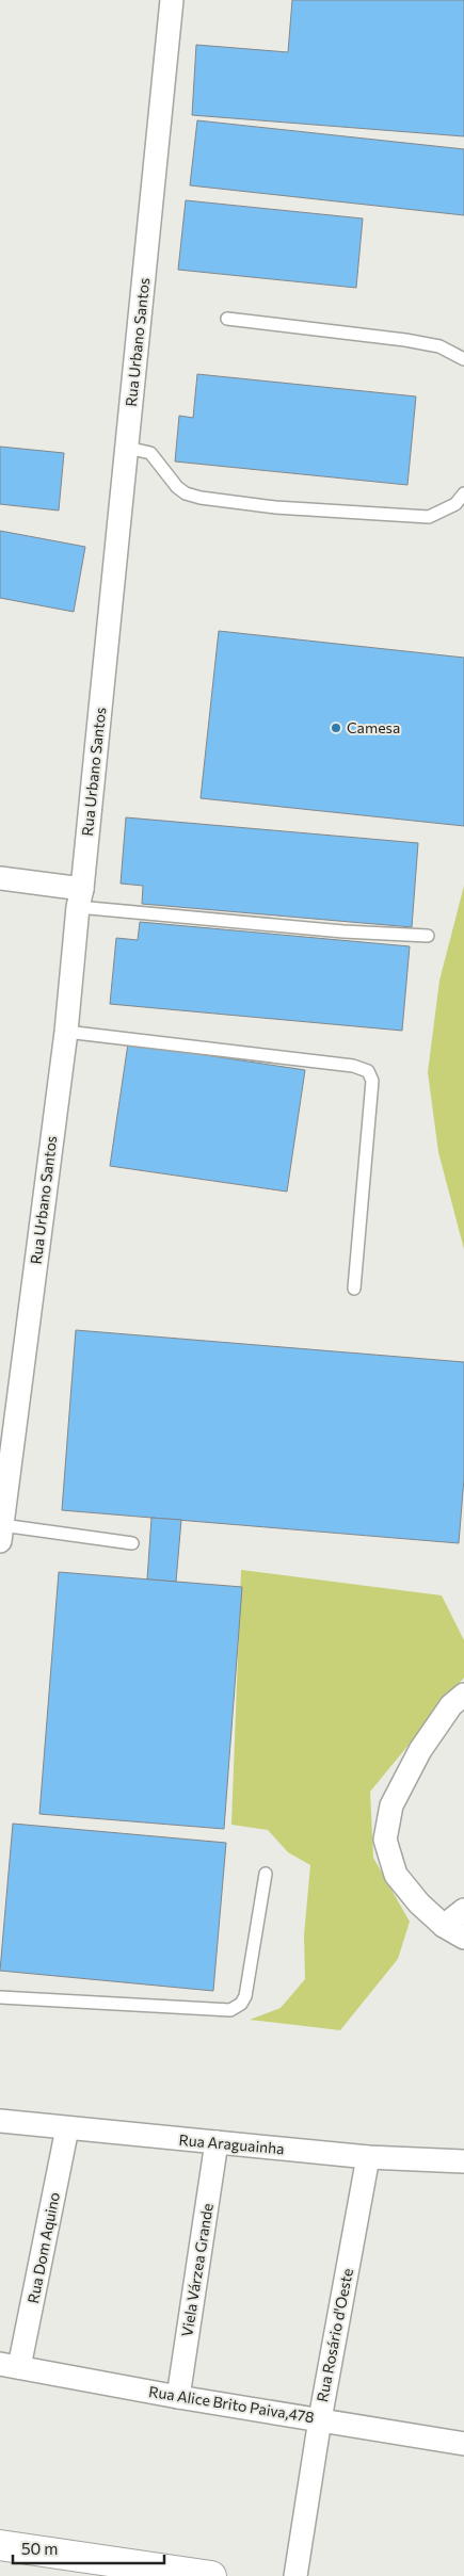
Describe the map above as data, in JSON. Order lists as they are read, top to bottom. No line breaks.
{"streets":{"street":["Rua Urbano Santos","Rua Araguainha","Rua Dom Aquino","Viela Várzea Grande","Rua Rosário d'Oeste","Rua Alice Brito Paiva,478"]},"crossings":[["Rua Araguainha","Rua Dom Aquino"],["Rua Araguainha","Viela Várzea Grande"],["Rua Araguainha","Rua Rosário d'Oeste"],["Rua Dom Aquino","Rua Alice Brito Paiva,478"],["Viela Várzea Grande","Rua Alice Brito Paiva,478"],["Rua Rosário d'Oeste","Rua Alice Brito Paiva,478"]],"places":["Camesa"],"scale_bar":"50 m"}
